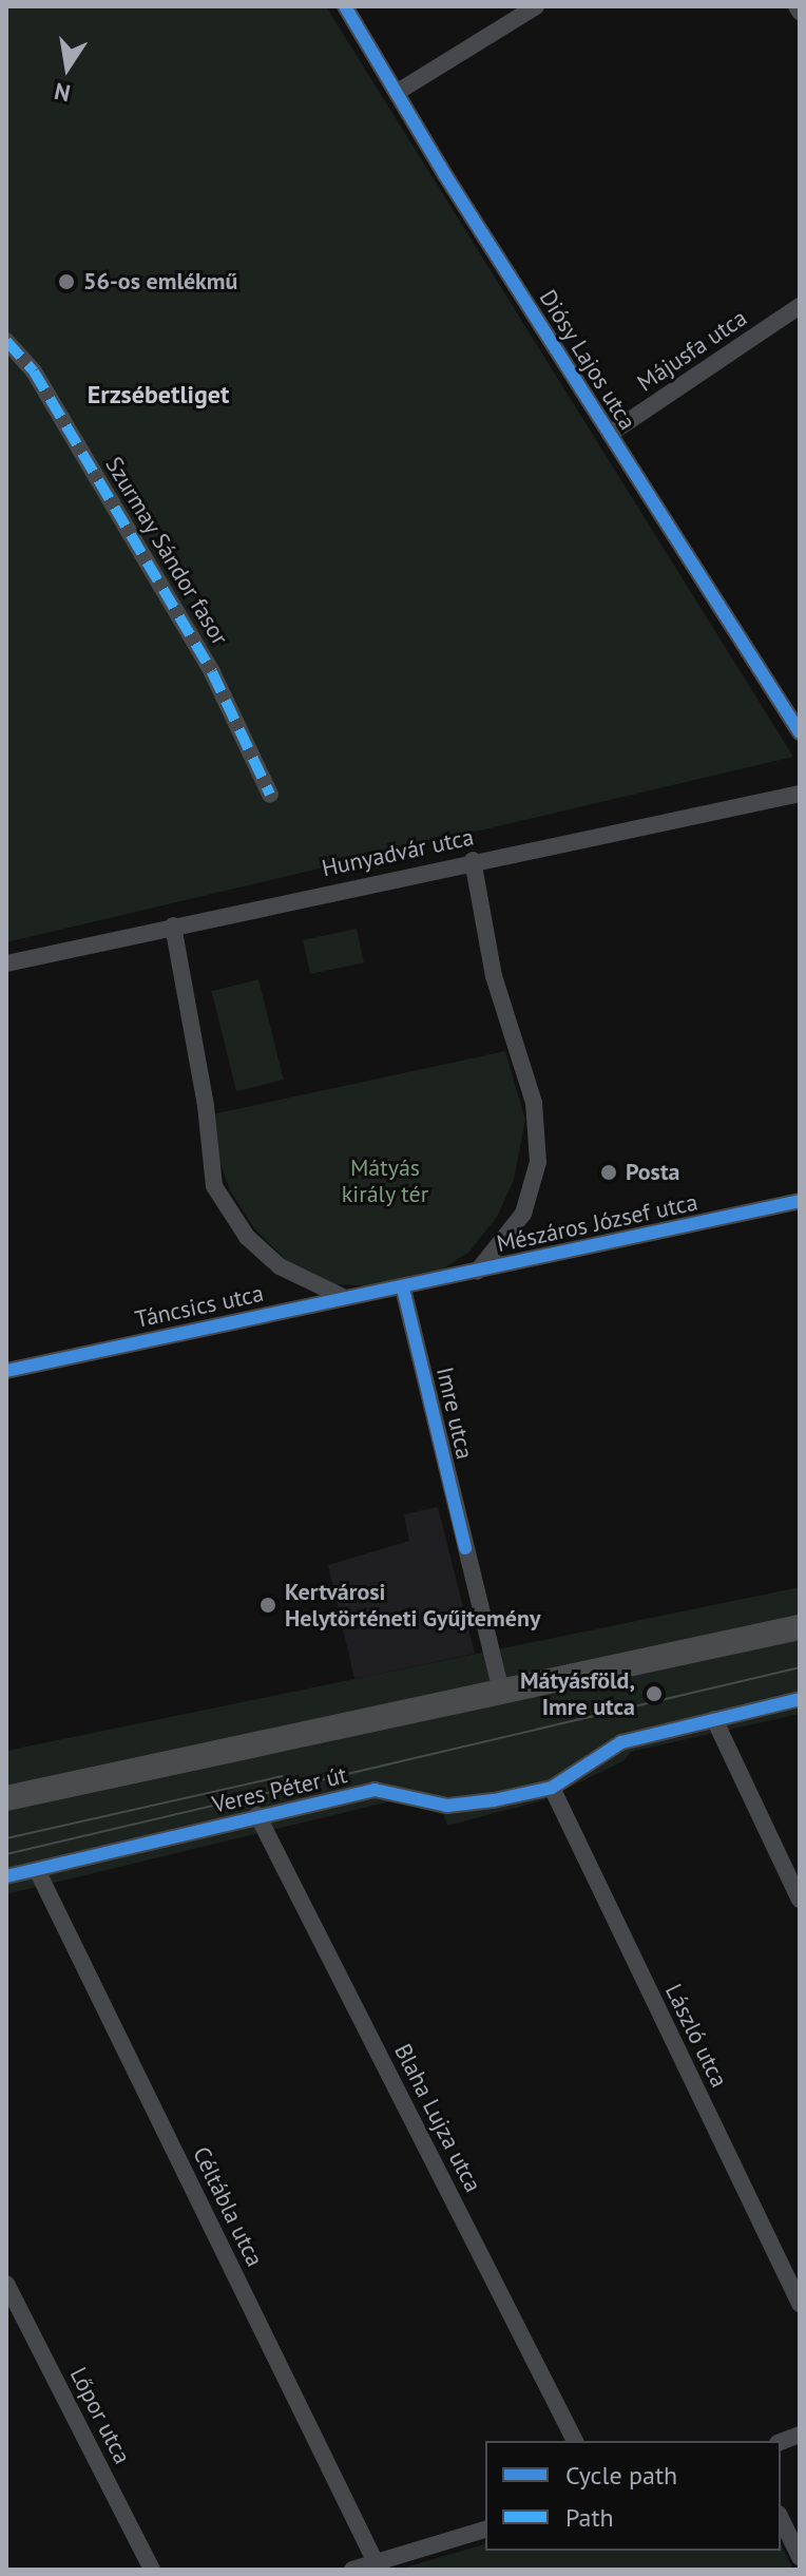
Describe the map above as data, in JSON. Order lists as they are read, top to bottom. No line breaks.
{"streets":{"main road":["Veres Péter út"],"street":["Májusfa utca","Diósy Lajos utca","Szurmay Sándor fasor","Hunyadvár utca","Mészáros József utca","Táncsics utca","Imre utca","László utca","Blaha Lujza utca","Céltábla utca","Lőpor utca"]},"crossings":[["Májusfa utca","Diósy Lajos utca"],["Mészáros József utca","Táncsics utca"],["Mészáros József utca","Imre utca"],["Táncsics utca","Imre utca"],["Imre utca","Veres Péter út"],["Veres Péter út","László utca"],["Veres Péter út","Blaha Lujza utca"],["Veres Péter út","Céltábla utca"]],"districts":["Erzsébetliget"],"parks":["Mátyás király tér"],"places":["56-os emlékmű","Posta","Kertvárosi Helytörténeti Gyűjtemény","Mátyásföld, Imre utca"],"legend":["Cycle path","Path"],"north":"bottom"}
